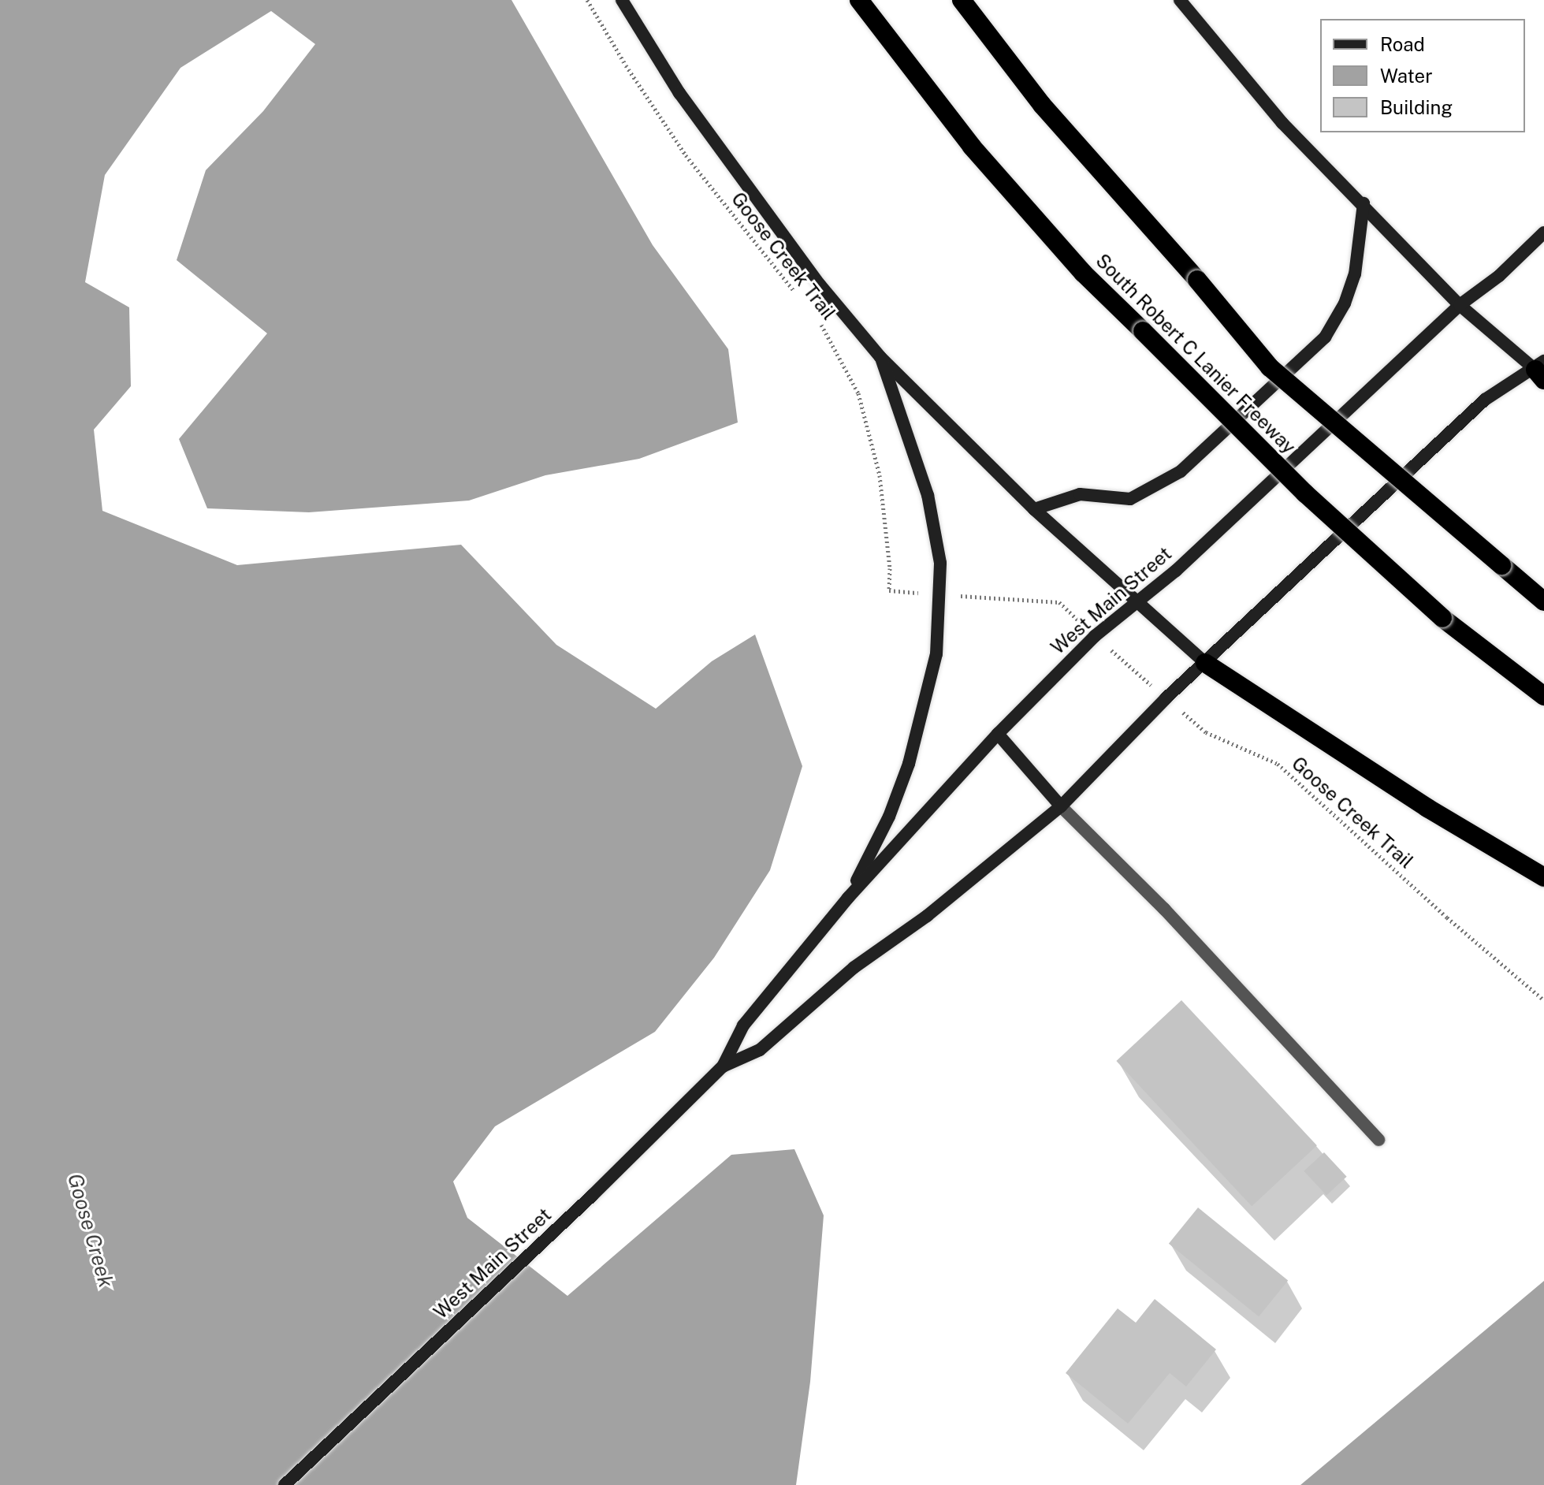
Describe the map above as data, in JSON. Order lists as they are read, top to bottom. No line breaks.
{"streets":{"highway":["South Robert C Lanier Freeway"],"main road":["West Main Street"],"path":["Goose Creek Trail"]},"crossings":[["Goose Creek Trail","West Main Street"]],"water":["Goose Creek"],"legend":["Road","Water","Building"]}
